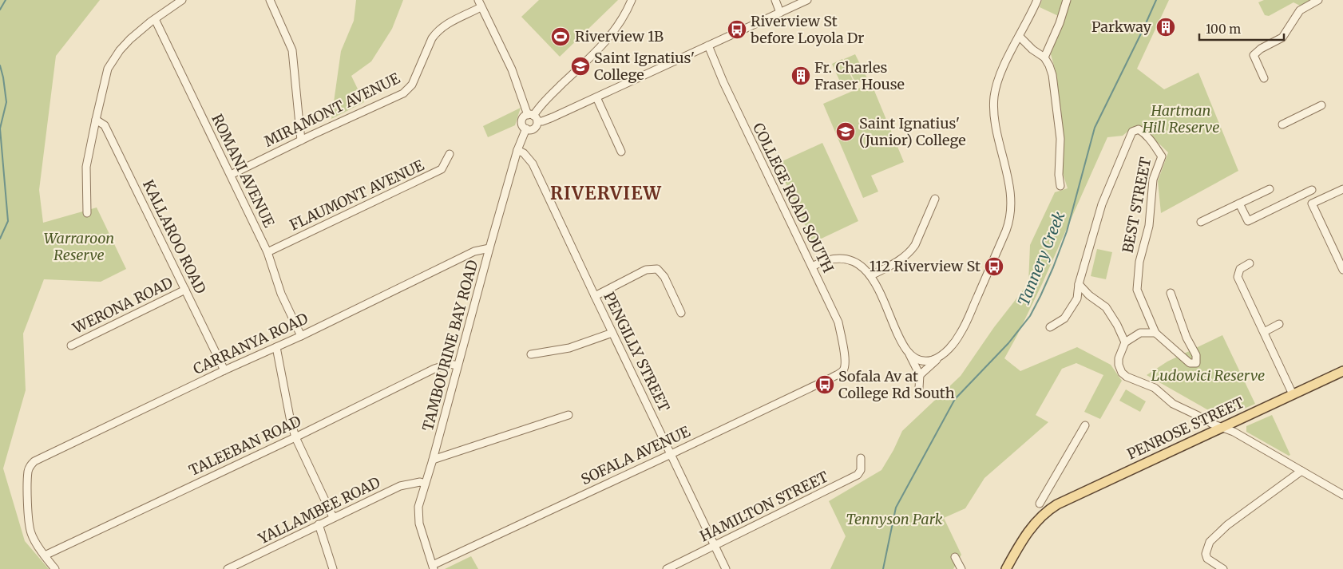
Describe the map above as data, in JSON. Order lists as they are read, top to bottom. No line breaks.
{"streets":{"main road":["PENROSE STREET"],"street":["MIRAMONT AVENUE","ROMANI AVENUE","FLAUMONT AVENUE","COLLEGE ROAD SOUTH","BEST STREET","KALLAROO ROAD","WERONA ROAD","CARRANYA ROAD","TAMBOURINE BAY ROAD","PENGILLY STREET","TALEEBAN ROAD","SOFALA AVENUE","HAMILTON STREET","YALLAMBEE ROAD"]},"crossings":[["MIRAMONT AVENUE","ROMANI AVENUE"],["ROMANI AVENUE","FLAUMONT AVENUE"],["ROMANI AVENUE","CARRANYA ROAD"],["COLLEGE ROAD SOUTH","SOFALA AVENUE"],["KALLAROO ROAD","WERONA ROAD"],["KALLAROO ROAD","CARRANYA ROAD"],["CARRANYA ROAD","TAMBOURINE BAY ROAD"],["CARRANYA ROAD","TALEEBAN ROAD"],["TAMBOURINE BAY ROAD","PENGILLY STREET"],["TAMBOURINE BAY ROAD","TALEEBAN ROAD"],["TAMBOURINE BAY ROAD","SOFALA AVENUE"],["TAMBOURINE BAY ROAD","YALLAMBEE ROAD"],["PENGILLY STREET","SOFALA AVENUE"],["PENGILLY STREET","HAMILTON STREET"]],"districts":["RIVERVIEW"],"water":["Tannery Creek"],"parks":["Hartman Hill Reserve","Warraroon Reserve","Ludowici Reserve","Tennyson Park"],"places":{"building":["Parkway","Fr. Charles Fraser House"],"bus stop":["Riverview St before Loyola Dr","112 Riverview St","Sofala Av at College Rd South"],"sports":["Riverview 1B"],"school or university":["Saint Ignatius' College","Saint Ignatius' (Junior) College"]},"scale_bar":"100 m"}
